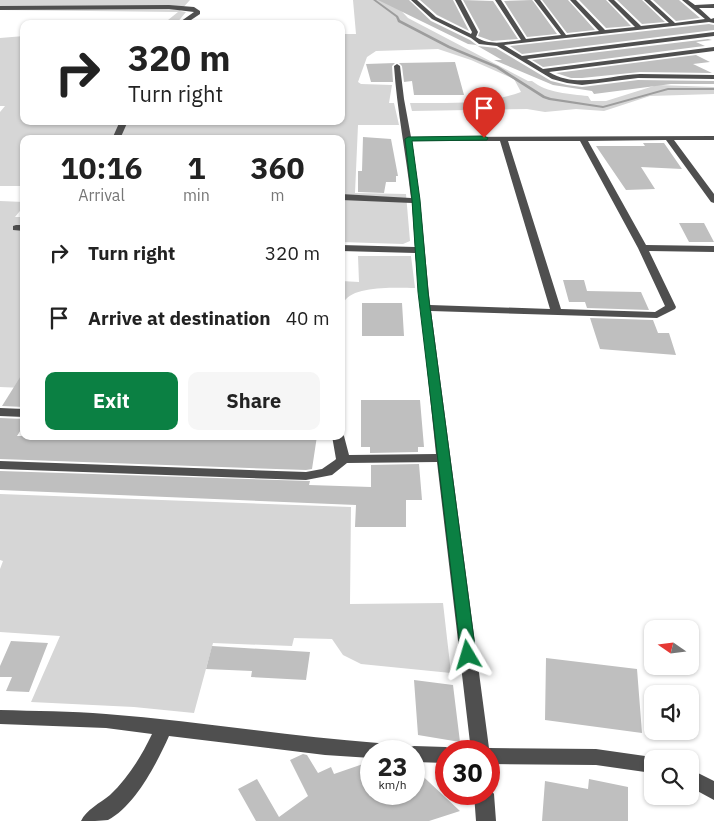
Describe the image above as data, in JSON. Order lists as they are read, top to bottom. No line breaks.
{"north":"left","page":{"turn":["320 m","Turn right"],"eta":["10:16","Arrival","1","min","360","m"],"list":[{"name":"Turn right","value":"320 m"},{"name":"Arrive at destination","value":"40 m"}],"buttons":["Exit","Share"],"speed":"23 km/h","limit":"30"}}
